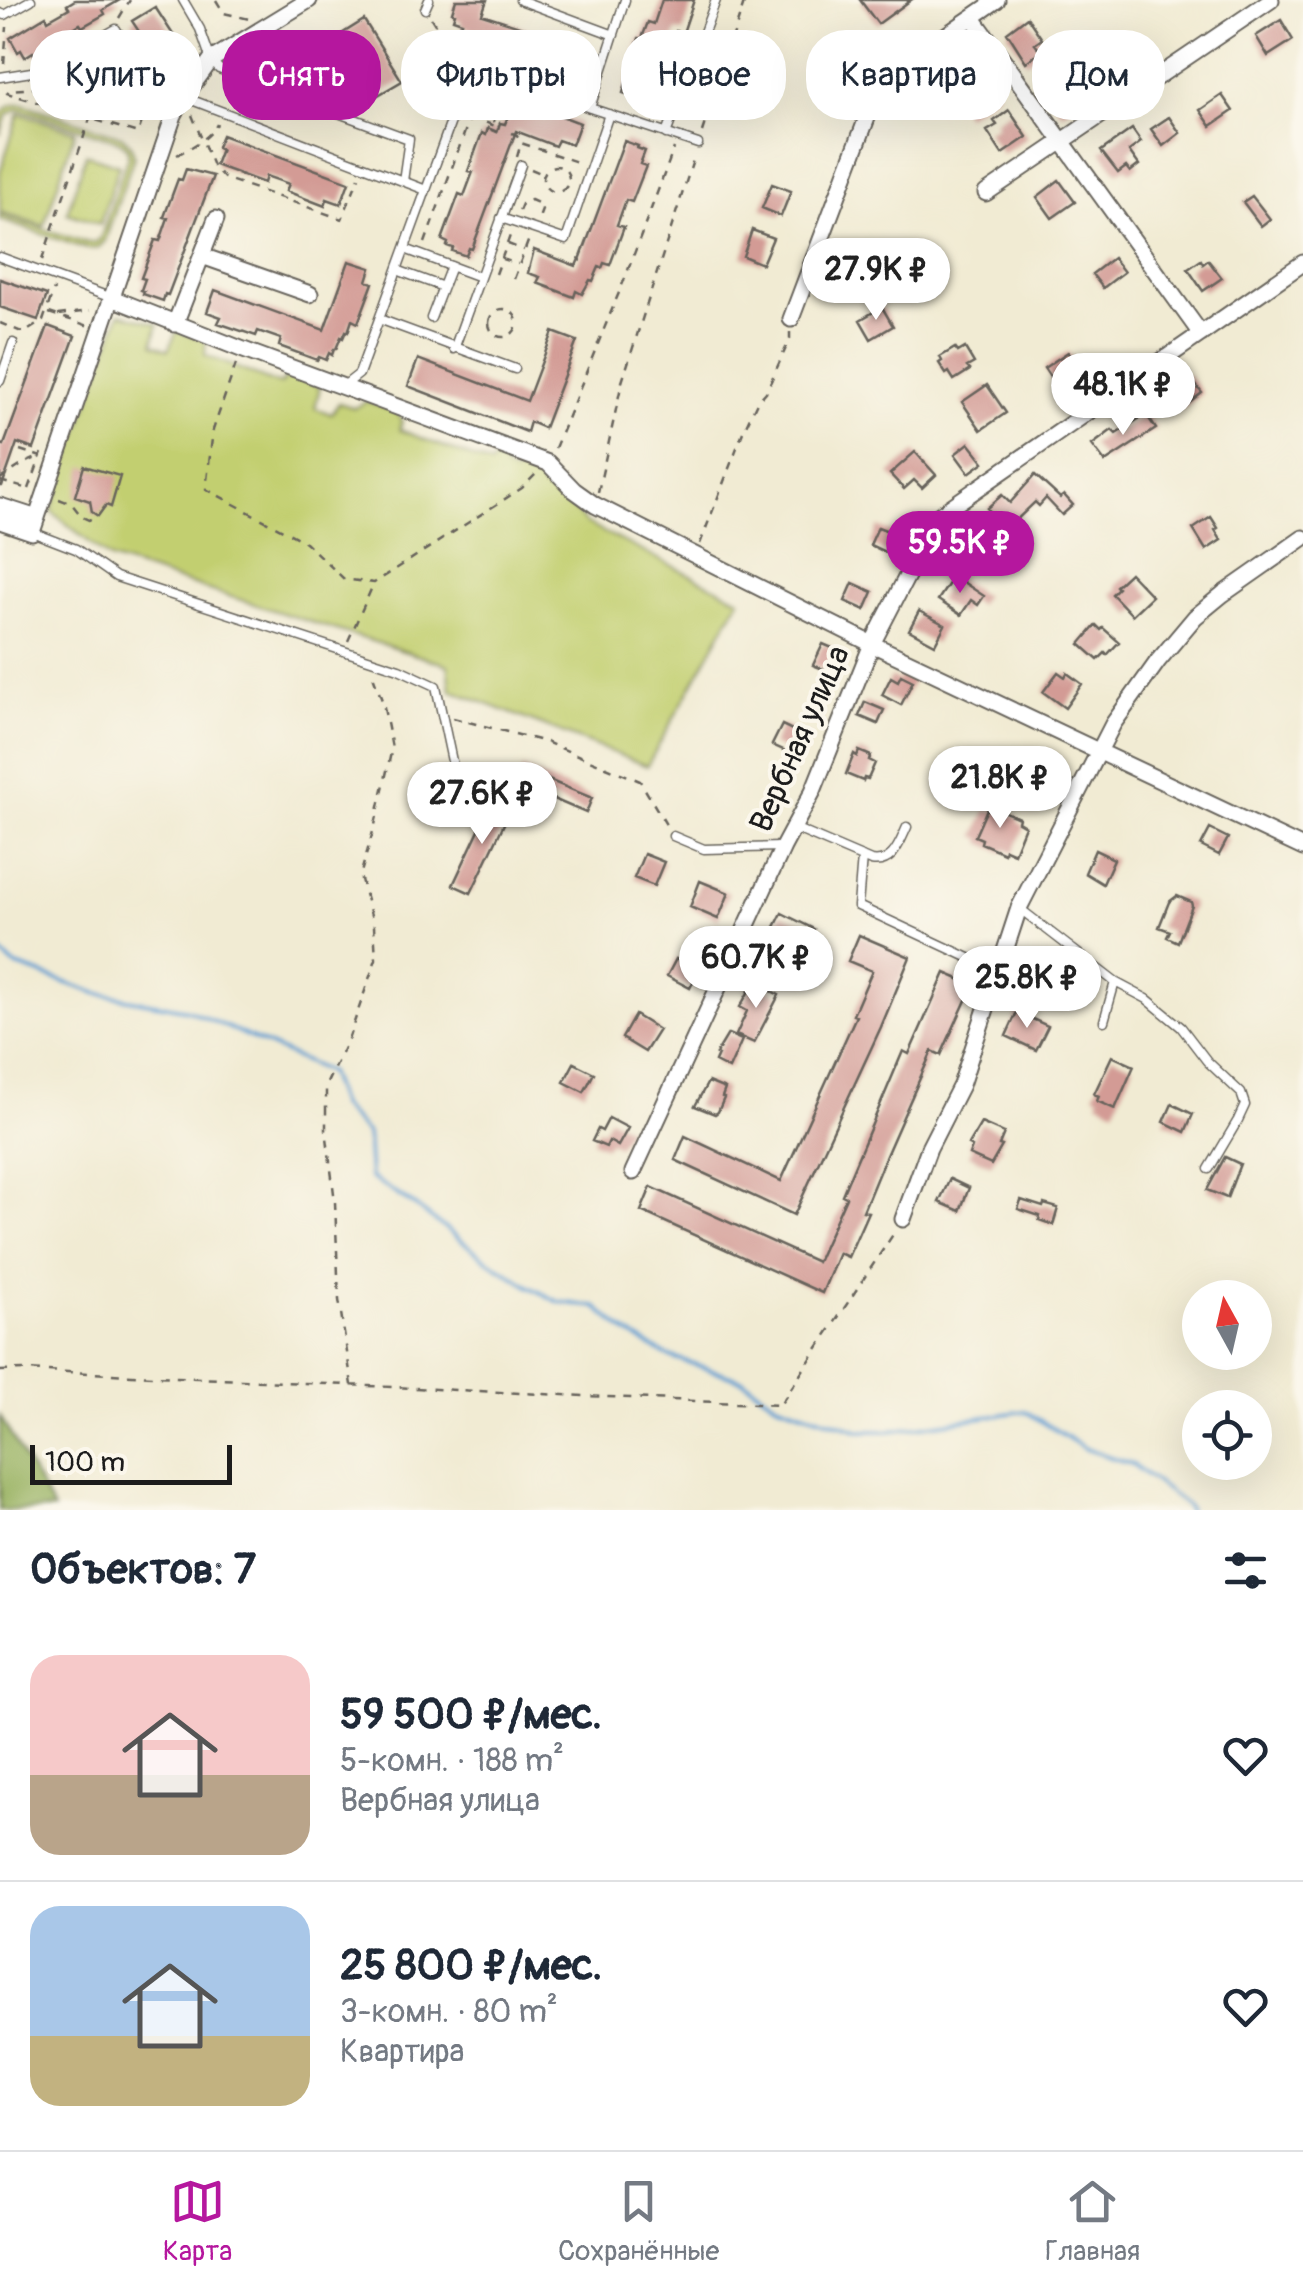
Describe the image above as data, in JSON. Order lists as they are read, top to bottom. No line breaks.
{"streets":{"street":["Вербная улица"]},"scale_bar":"100 m","north":"top","page":{"chip":["Купить","Снять","Фильтры","Новое","Квартира","Дом"],"price":["27.9K ₽","48.1K ₽","59.5K ₽","21.8K ₽","27.6K ₽","60.7K ₽","25.8K ₽"],"scale":"100 m","heading":"Объектов: 7","list":[{"name":"59 500 ₽/мес.","note":"5-комн. · 188 m² · Вербная улица"},{"name":"25 800 ₽/мес.","note":"3-комн. · 80 m² · Квартира"}],"tabs":["Карта","Сохранённые","Главная"]}}
